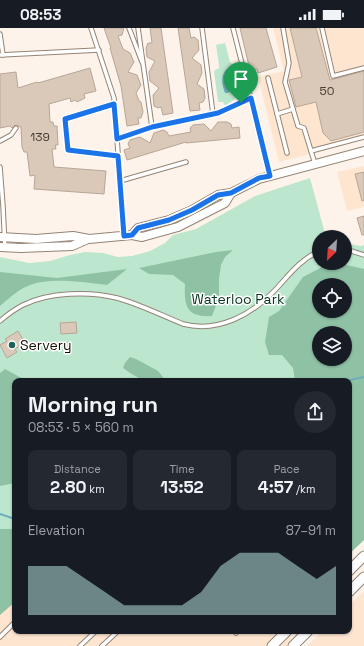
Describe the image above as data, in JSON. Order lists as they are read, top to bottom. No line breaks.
{"parks":["Waterloo Park"],"places":["Servery"],"house_numbers":["50","139"],"north":"bottom left","page":{"status":"08:53","heading":["Morning run","08:53 · 5 × 560 m"],"stats":[["Distance","2.80 km"],["Time","13:52"],["Pace","4:57 /km"]],"chart":["Elevation","87–91 m"]}}
